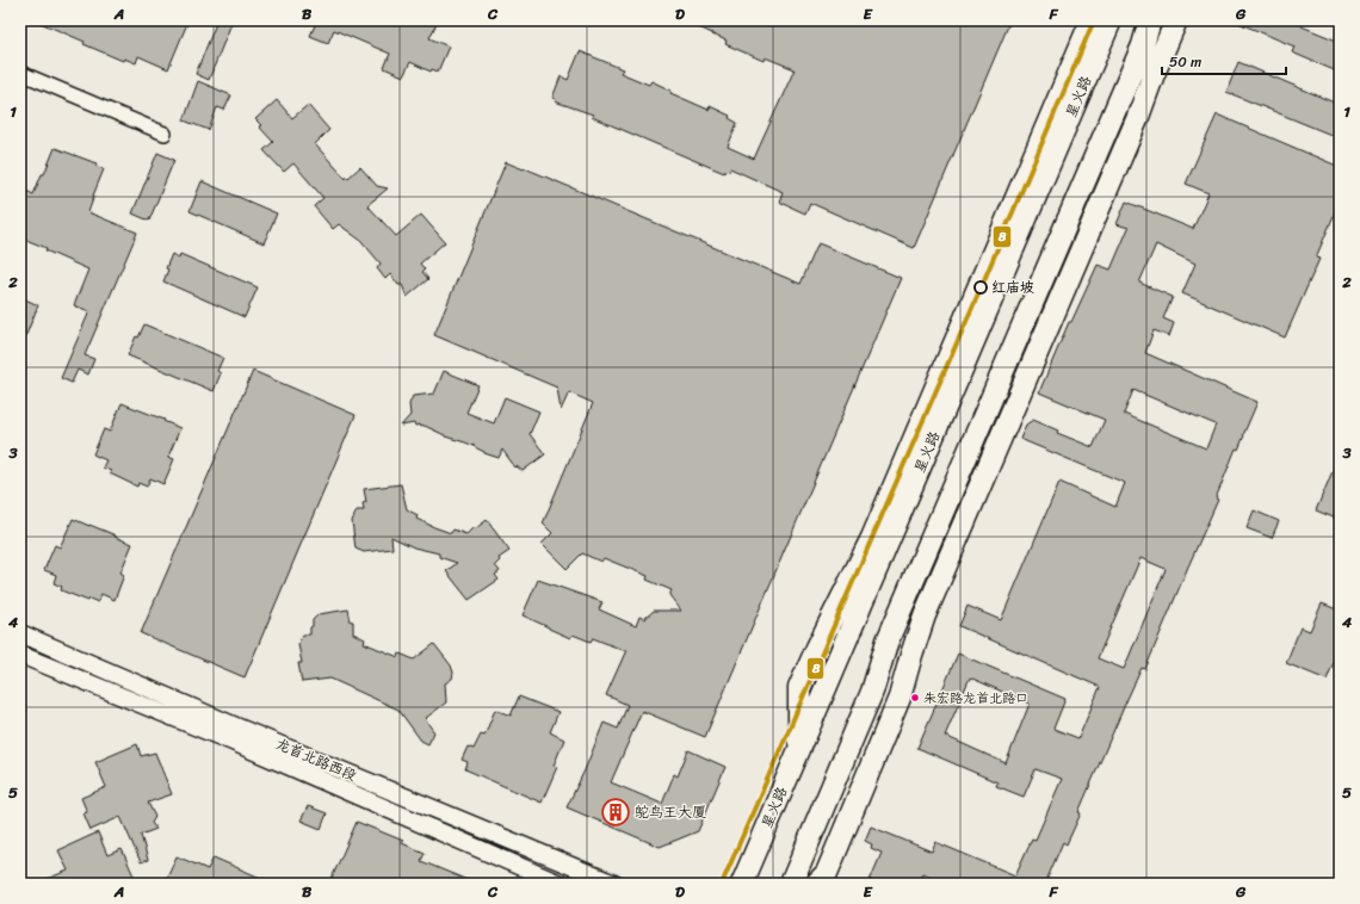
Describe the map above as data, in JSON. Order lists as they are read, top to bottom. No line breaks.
{"streets":{"main road":["星火路"],"street":["龙首北路西段"]},"places":{"other":["红庙坡","朱宏路龙首北路口"],"building":["鸵鸟王大厦"]},"lines":["transit line 8"],"scale_bar":"50 m","grid":{"columns":["A","B","C","D","E","F","G"],"rows":["1","2","3","4","5"]}}
